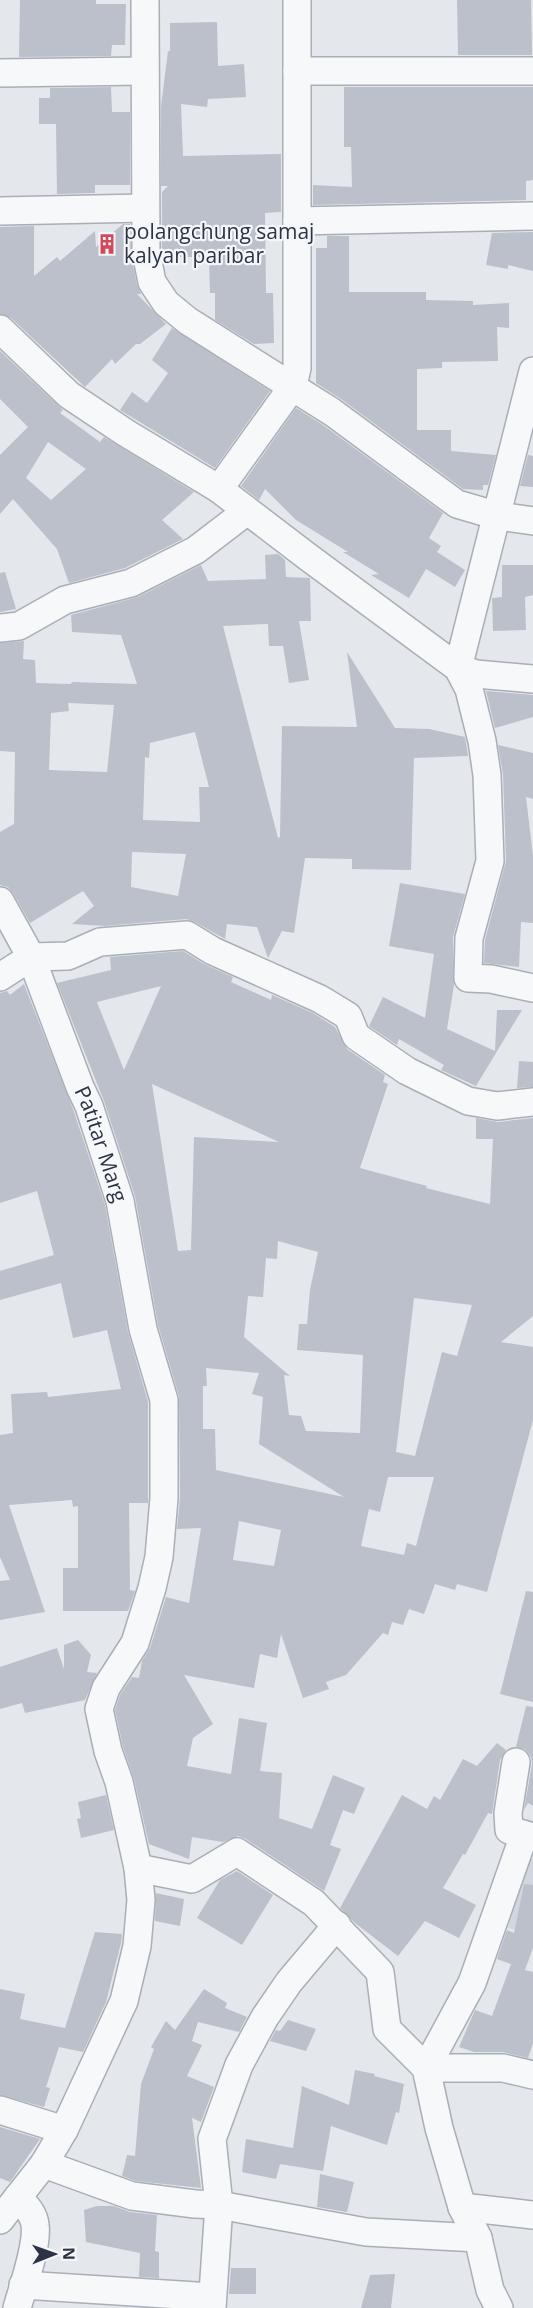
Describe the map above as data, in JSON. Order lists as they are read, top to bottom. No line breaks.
{"streets":{"street":["Patitar Marg"]},"places":{"building":["polangchung samaj kalyan paribar"]},"north":"right"}
